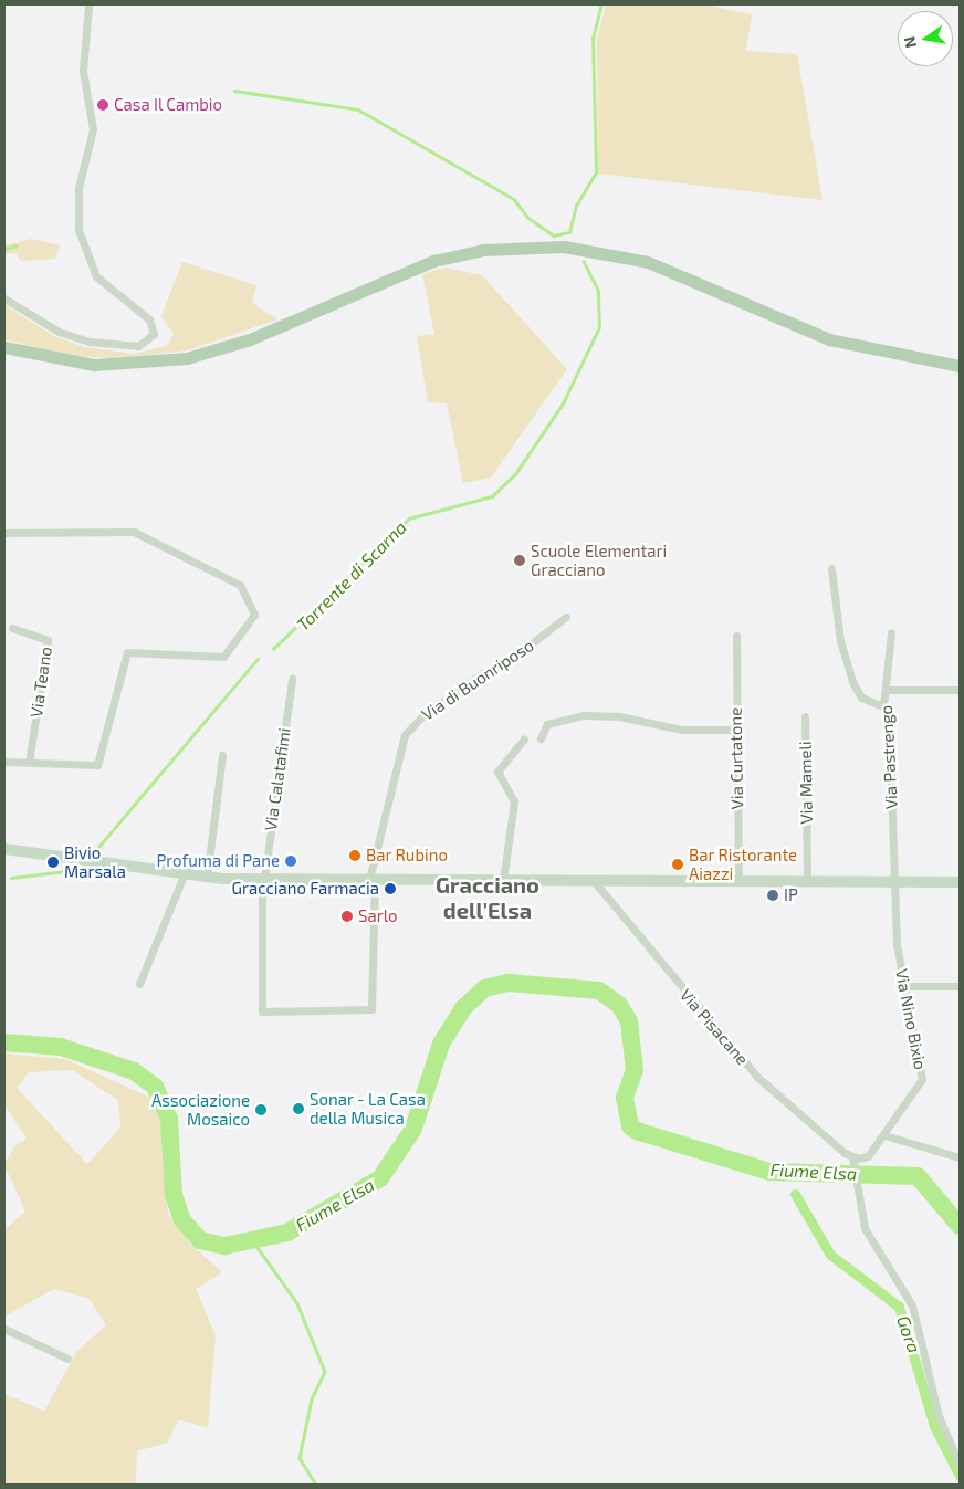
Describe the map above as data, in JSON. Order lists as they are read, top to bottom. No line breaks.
{"streets":{"street":["Via di Buonriposo","Via Teano","Via Pastrengo","Via Curtatone","Via Calatafimi","Via Mameli","Via Nino Bixio","Via Pisacane"]},"crossings":[["Via di Buonriposo","Via Calatafimi"],["Via Pastrengo","Via Nino Bixio"],["Via Nino Bixio","Via Pisacane"]],"districts":["Gracciano dell'Elsa"],"water":["Torrente di Scarna","Fiume Elsa","Gora"],"places":["Casa Il Cambio","Scuole Elementari Gracciano","Bar Rubino","Profuma di Pane","Bivio Marsala","Bar Ristorante Aiazzi","Gracciano Farmacia","IP","Sarlo","Sonar - La Casa della Musica","Associazione Mosaico"],"north":"left"}
